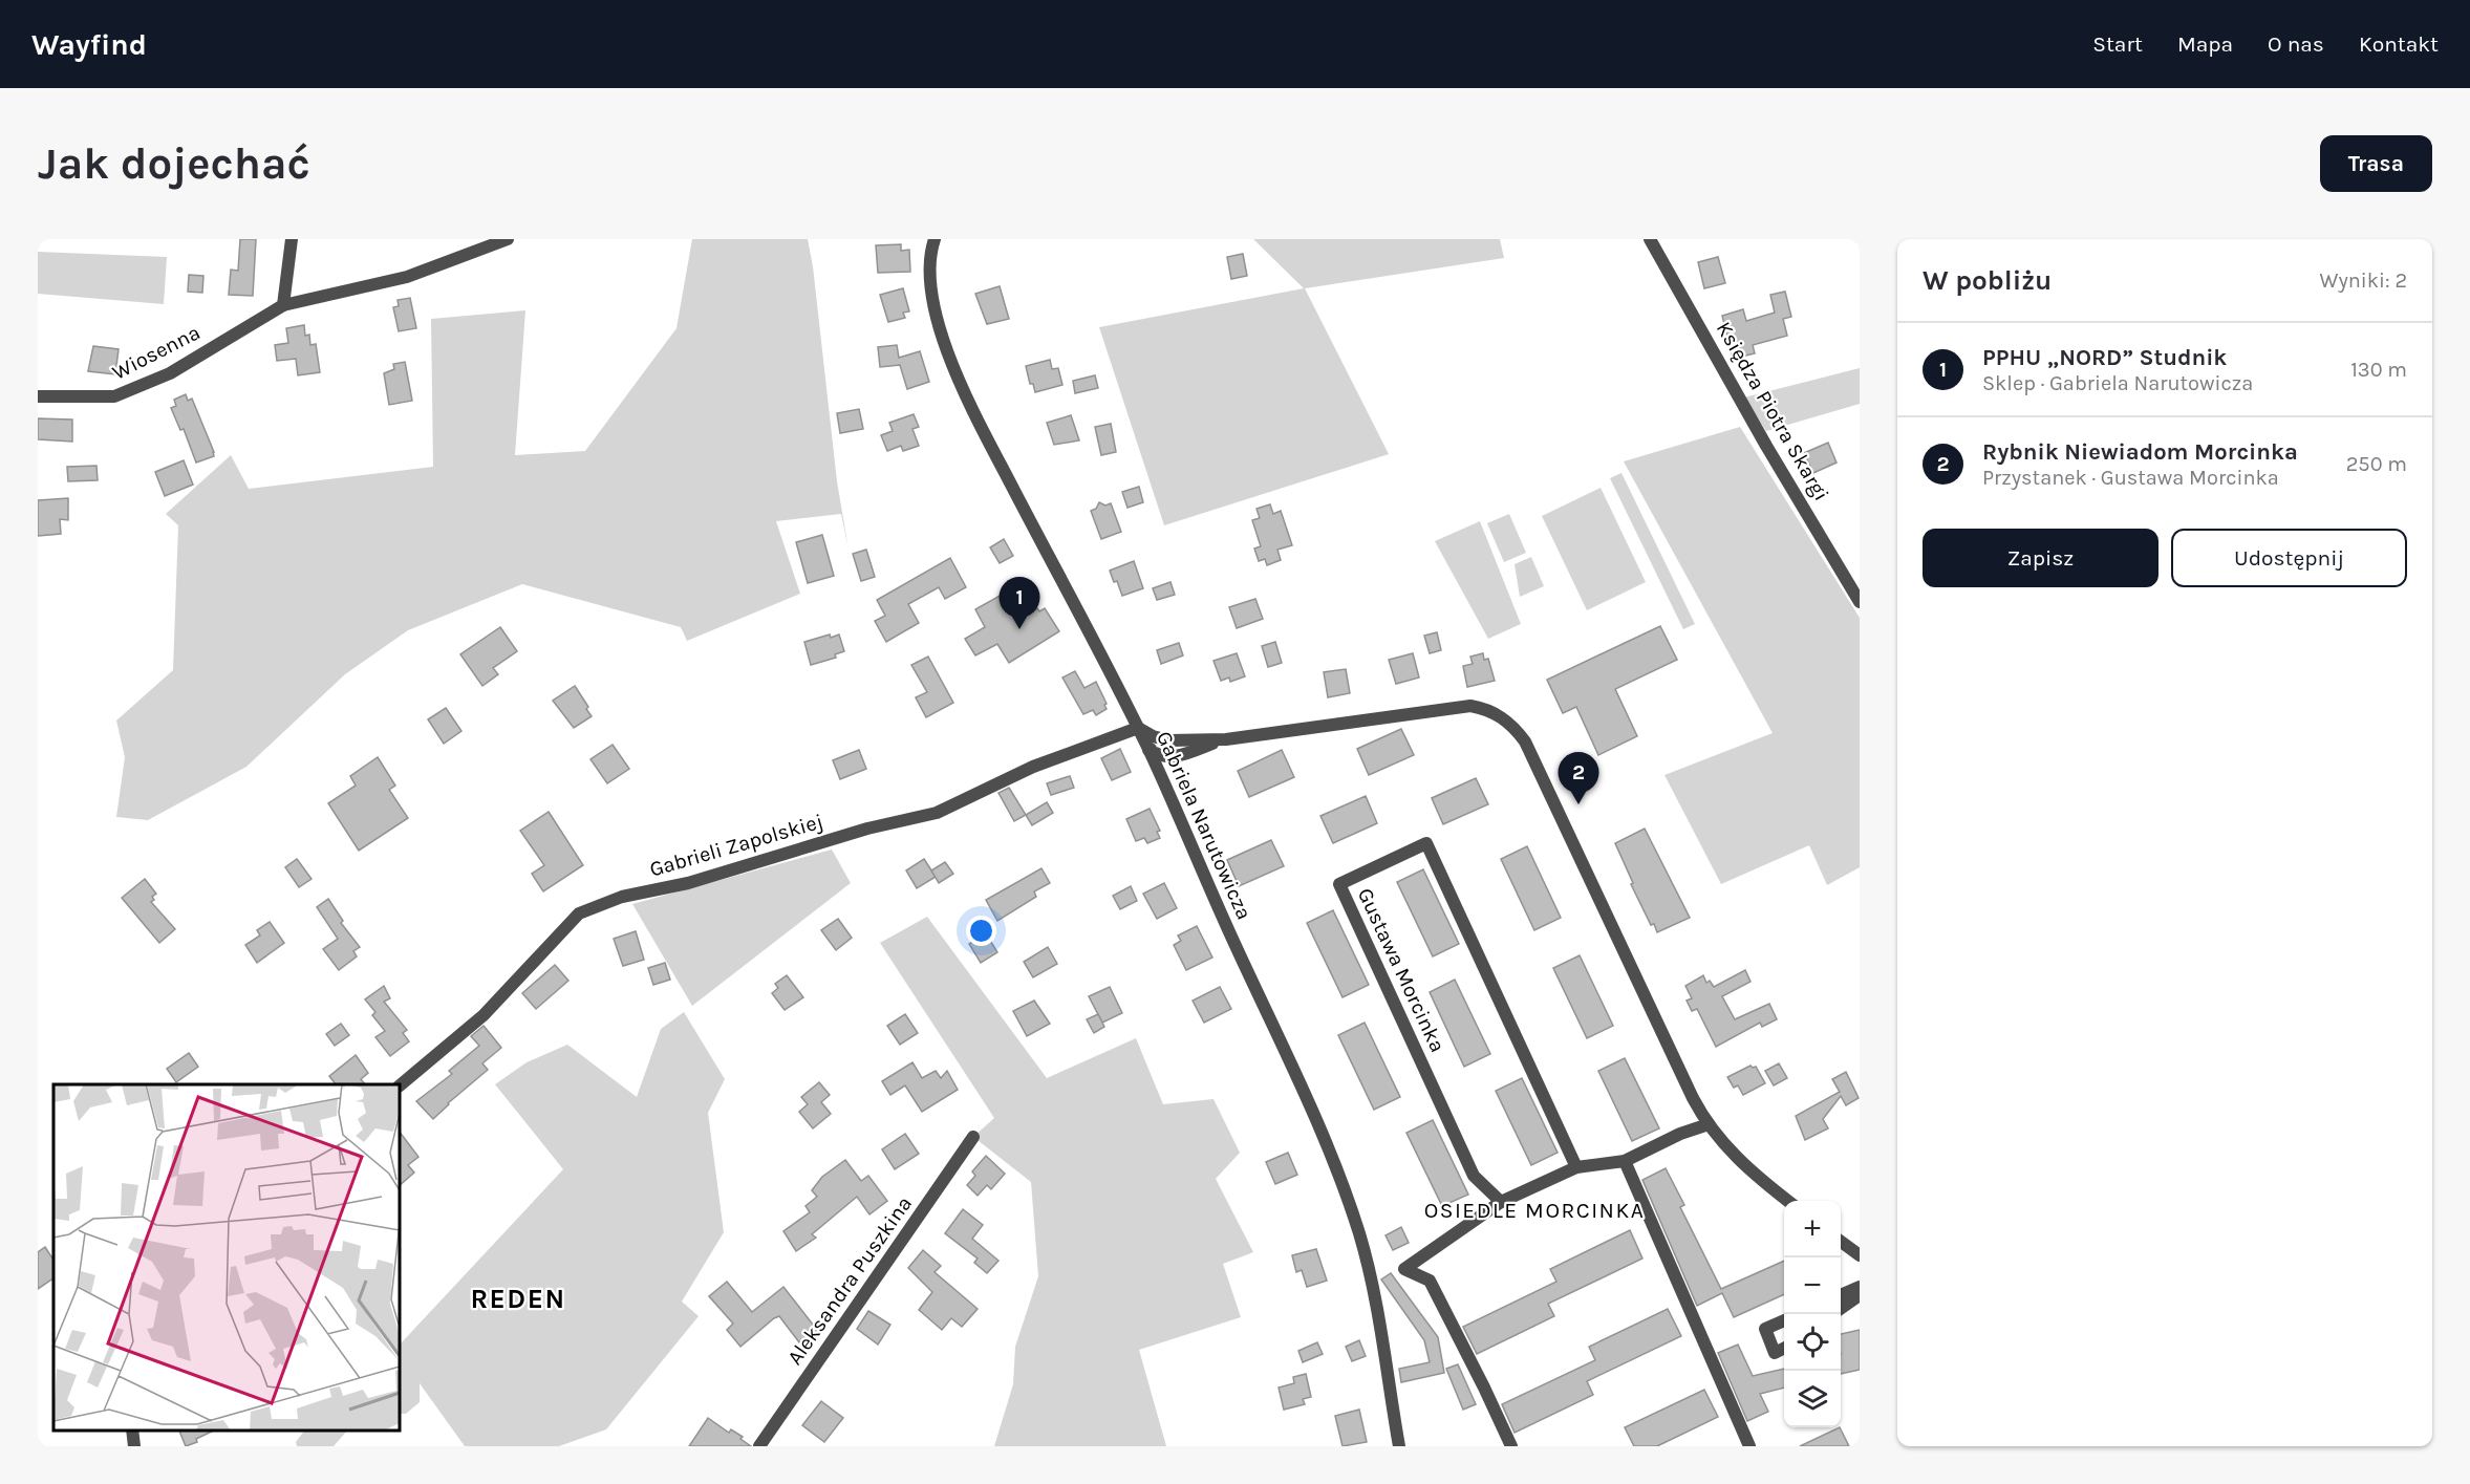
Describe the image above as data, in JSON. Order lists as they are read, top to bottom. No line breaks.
{"streets":{"street":["Wiosenna","Księdza Piotra Skargi","Gabriela Narutowicza","Gabrieli Zapolskiej","Gustawa Morcinka","Aleksandra Puszkina"]},"crossings":[["Gabriela Narutowicza","Gabrieli Zapolskiej"]],"districts":["OSIEDLE MORCINKA","REDEN"],"page":{"header":"Wayfind","nav":["Start","Mapa","O nas","Kontakt"],"buttons":["Trasa",["Zapisz","Udostępnij"]],"title":"Jak dojechać","heading":["W pobliżu","Wyniki: 2"],"list":[{"mark":"1","name":"PPHU „NORD” Studnik","note":"Sklep · Gabriela Narutowicza","value":"130 m"},{"mark":"2","name":"Rybnik Niewiadom Morcinka","note":"Przystanek · Gustawa Morcinka","value":"250 m"}],"pins":["1","2"],"map_buttons":["+","−"]}}
